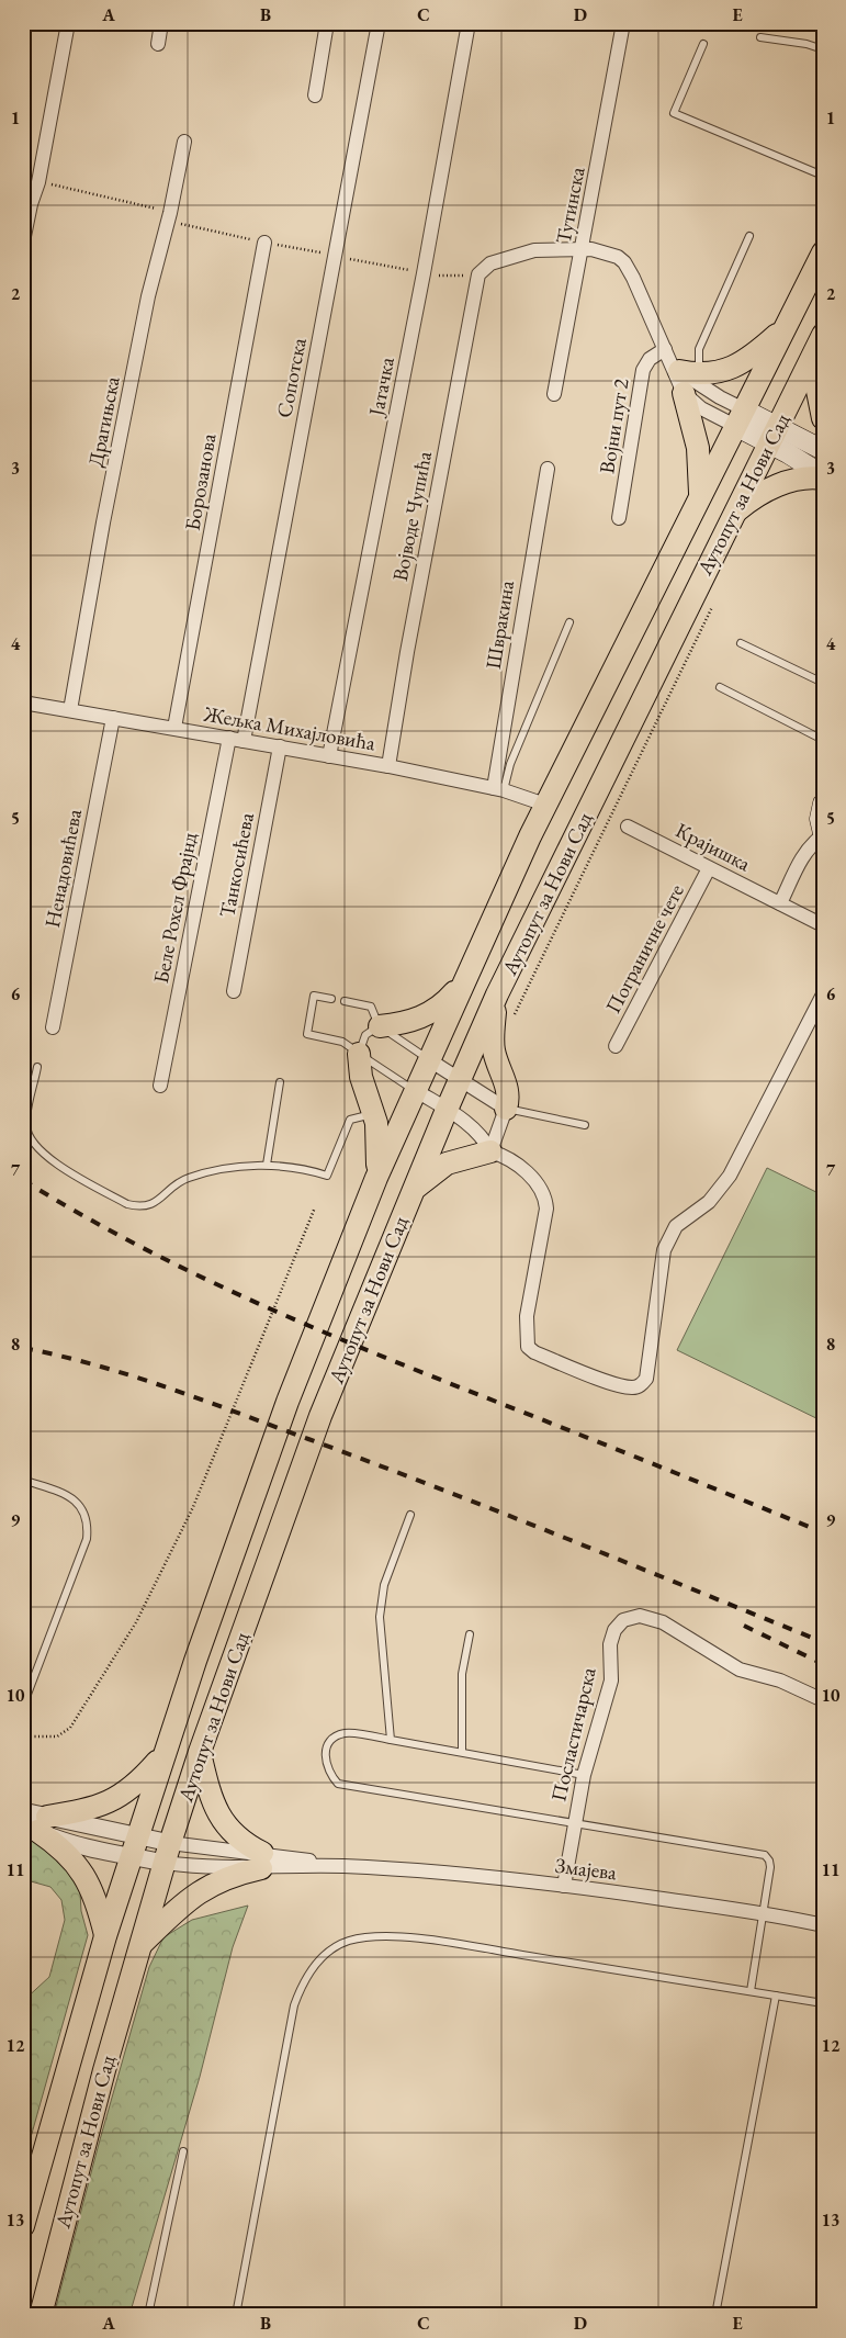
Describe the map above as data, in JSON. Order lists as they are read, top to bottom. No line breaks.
{"streets":{"main road":["Аутопут за Нови Сад"],"street":["Тутинска","Сопотска","Јатачка","Драгињска","Војни пут 2","Борозанова","Војводе Чупића","Швракина","Жељка Михајловића","Крајишка","Танкосићева","Ненадовићева","Беле Рохел Фрајнд","Пограничне чете","Посластичарска","Змајева"]},"crossings":[["Сопотска","Жељка Михајловића"],["Јатачка","Жељка Михајловића"],["Драгињска","Жељка Михајловића"],["Борозанова","Жељка Михајловића"],["Аутопут за Нови Сад","Жељка Михајловића"],["Аутопут за Нови Сад","Змајева"],["Војводе Чупића","Жељка Михајловића"],["Швракина","Жељка Михајловића"],["Жељка Михајловића","Танкосићева"],["Жељка Михајловића","Ненадовићева"],["Жељка Михајловића","Беле Рохел Фрајнд"],["Крајишка","Пограничне чете"],["Посластичарска","Змајева"]],"grid":{"columns":["A","B","C","D","E"],"rows":["1","2","3","4","5","6","7","8","9","10","11","12","13"]}}
